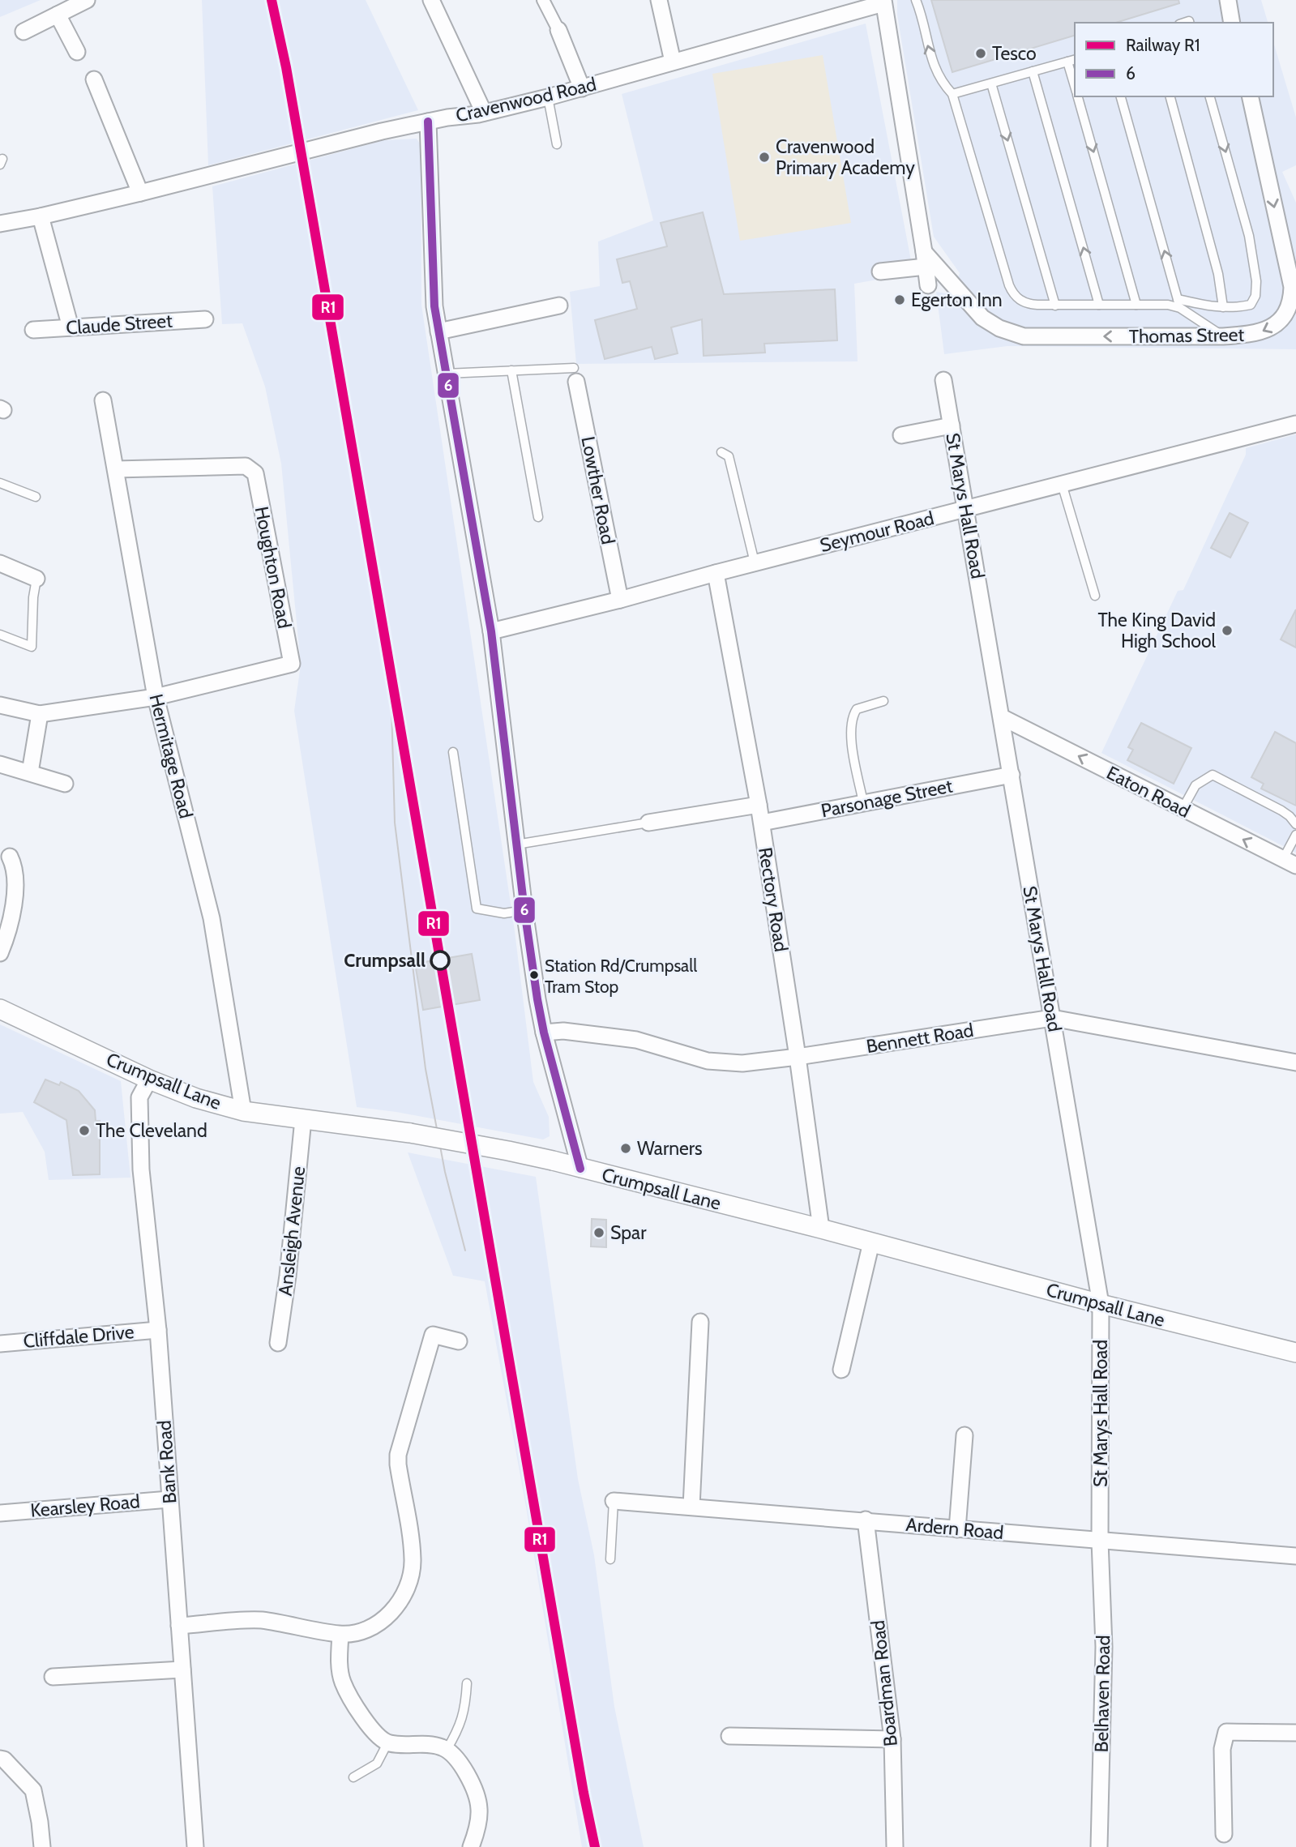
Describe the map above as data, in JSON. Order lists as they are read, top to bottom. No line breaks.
{"streets":{"street":["Cravenwood Road","Claude Street","Thomas Street","Lowther Road","St Marys Hall Road","Seymour Road","Houghton Road","Hermitage Road","Eaton Road","Parsonage Street","Rectory Road","Bennett Road","Crumpsall Lane","Ansleigh Avenue","Cliffdale Drive","Bank Road","Kearsley Road","Ardern Road","Boardman Road","Belhaven Road"]},"crossings":[["Lowther Road","Seymour Road"],["St Marys Hall Road","Seymour Road"],["St Marys Hall Road","Eaton Road"],["St Marys Hall Road","Parsonage Street"],["St Marys Hall Road","Bennett Road"],["St Marys Hall Road","Crumpsall Lane"],["St Marys Hall Road","Ardern Road"],["St Marys Hall Road","Belhaven Road"],["Seymour Road","Rectory Road"],["Houghton Road","Hermitage Road"],["Hermitage Road","Crumpsall Lane"],["Parsonage Street","Rectory Road"],["Rectory Road","Bennett Road"],["Rectory Road","Crumpsall Lane"],["Crumpsall Lane","Ansleigh Avenue"],["Crumpsall Lane","Bank Road"],["Cliffdale Drive","Bank Road"],["Bank Road","Kearsley Road"],["Ardern Road","Boardman Road"],["Ardern Road","Belhaven Road"]],"one_way":["Eaton Road"],"places":["Tesco","Cravenwood Primary Academy","Egerton Inn","The King David High School","Crumpsall","Station Rd/Crumpsall Tram Stop","The Cleveland","Warners","Spar"],"lines":["rail line R1","transit line 6"],"legend":["Railway R1","6"]}
